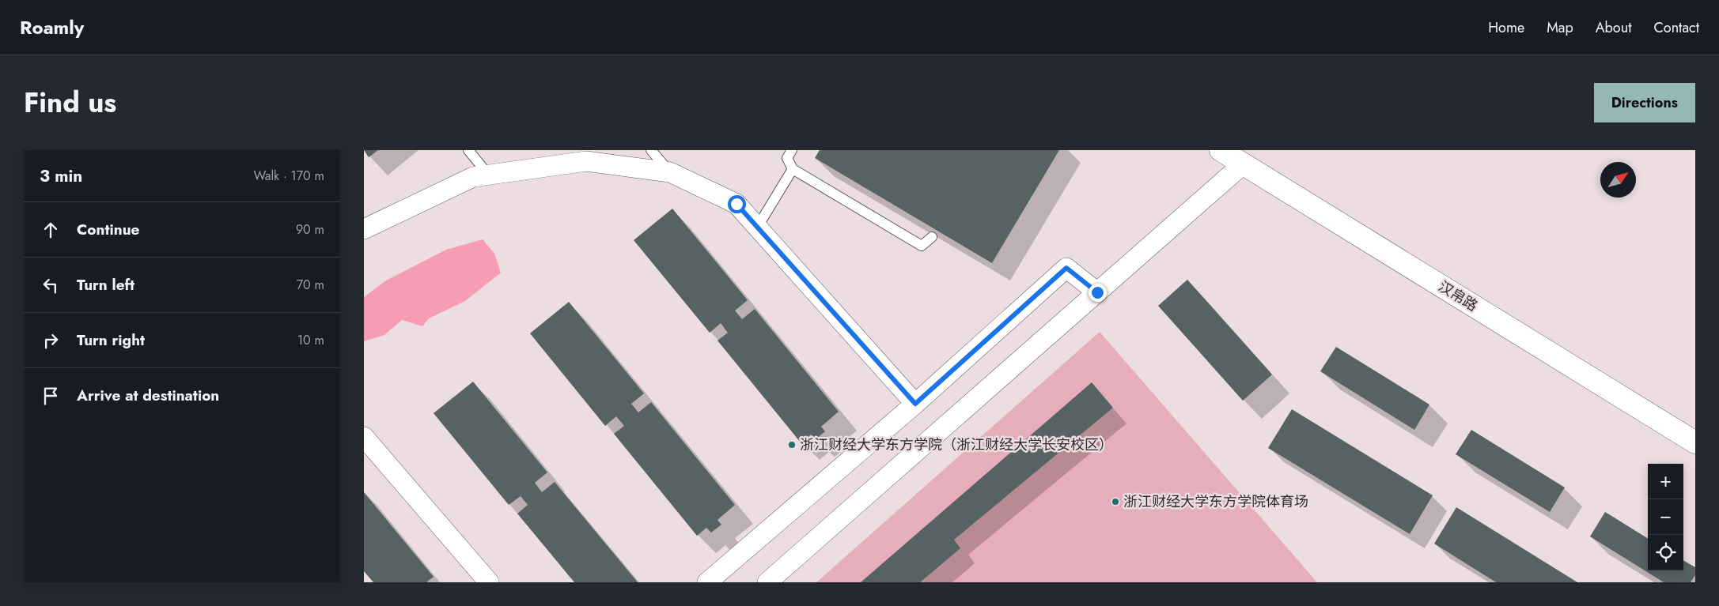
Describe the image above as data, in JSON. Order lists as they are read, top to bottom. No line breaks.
{"streets":{"street":["汉帛路"]},"places":["浙江财经大学东方学院（浙江财经大学长安校区）","浙江财经大学东方学院体育场"],"north":"top right","page":{"header":"Roamly","nav":["Home","Map","About","Contact"],"title":"Find us","buttons":"Directions","heading":["3 min","Walk · 170 m"],"list":[["Continue","90 m"],["Turn left","70 m"],["Turn right","10 m"],"Arrive at destination"],"map_buttons":["+","−"]}}
